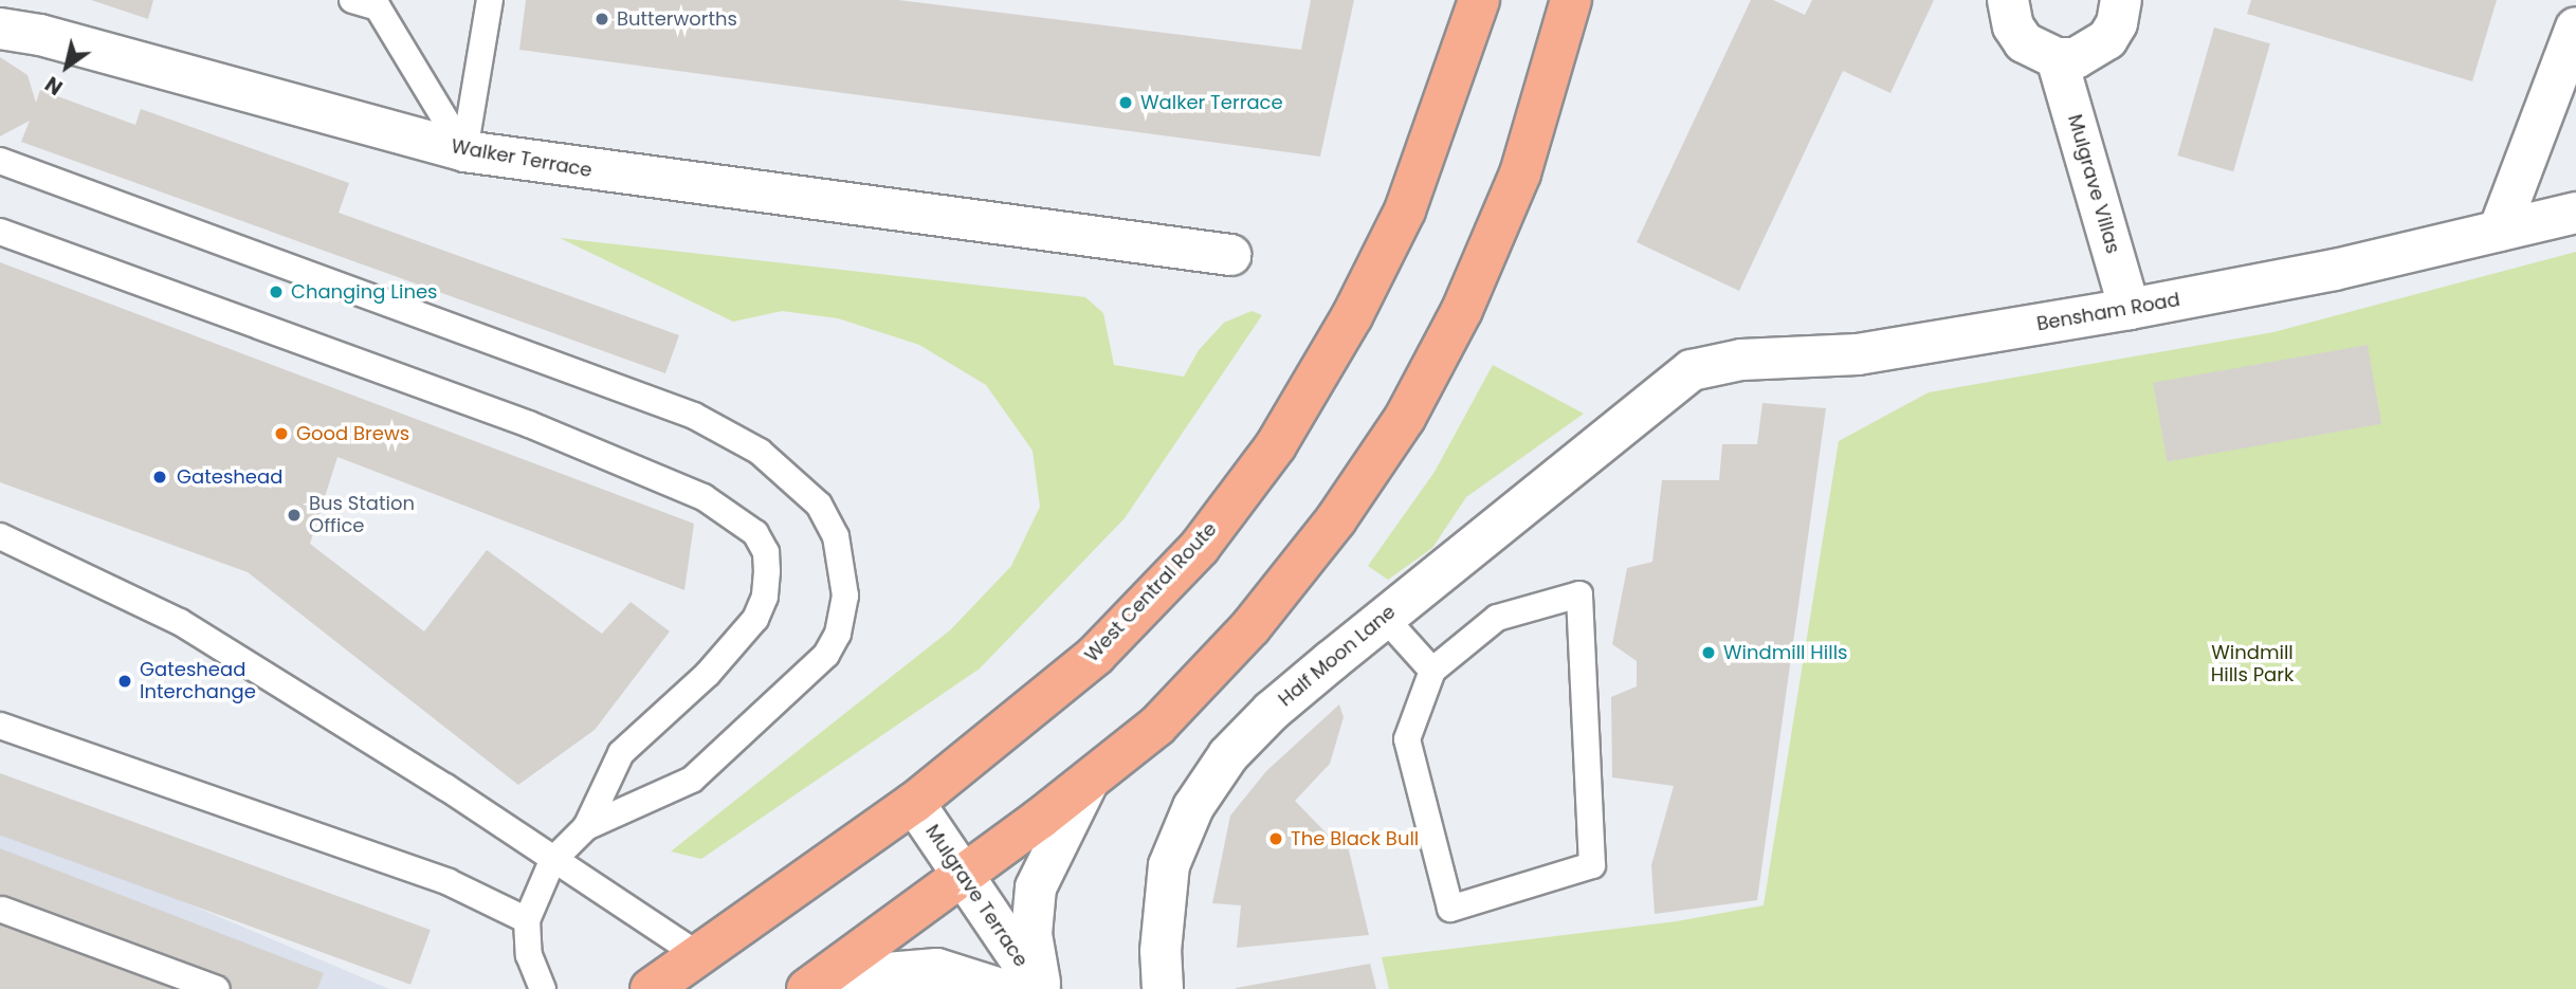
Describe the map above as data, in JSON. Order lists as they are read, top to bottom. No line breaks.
{"streets":{"highway":["West Central Route"],"street":["Walker Terrace","Mulgrave Villas","Bensham Road","Half Moon Lane","Mulgrave Terrace"]},"crossings":[["Mulgrave Villas","Bensham Road"],["Bensham Road","Half Moon Lane"],["West Central Route","Mulgrave Terrace"]],"parks":["Windmill Hills Park"],"places":["Butterworths","Walker Terrace","Changing Lines","Good Brews","Gateshead","Bus Station Office","Windmill Hills","Gateshead Interchange","The Black Bull"],"north":"bottom left"}
